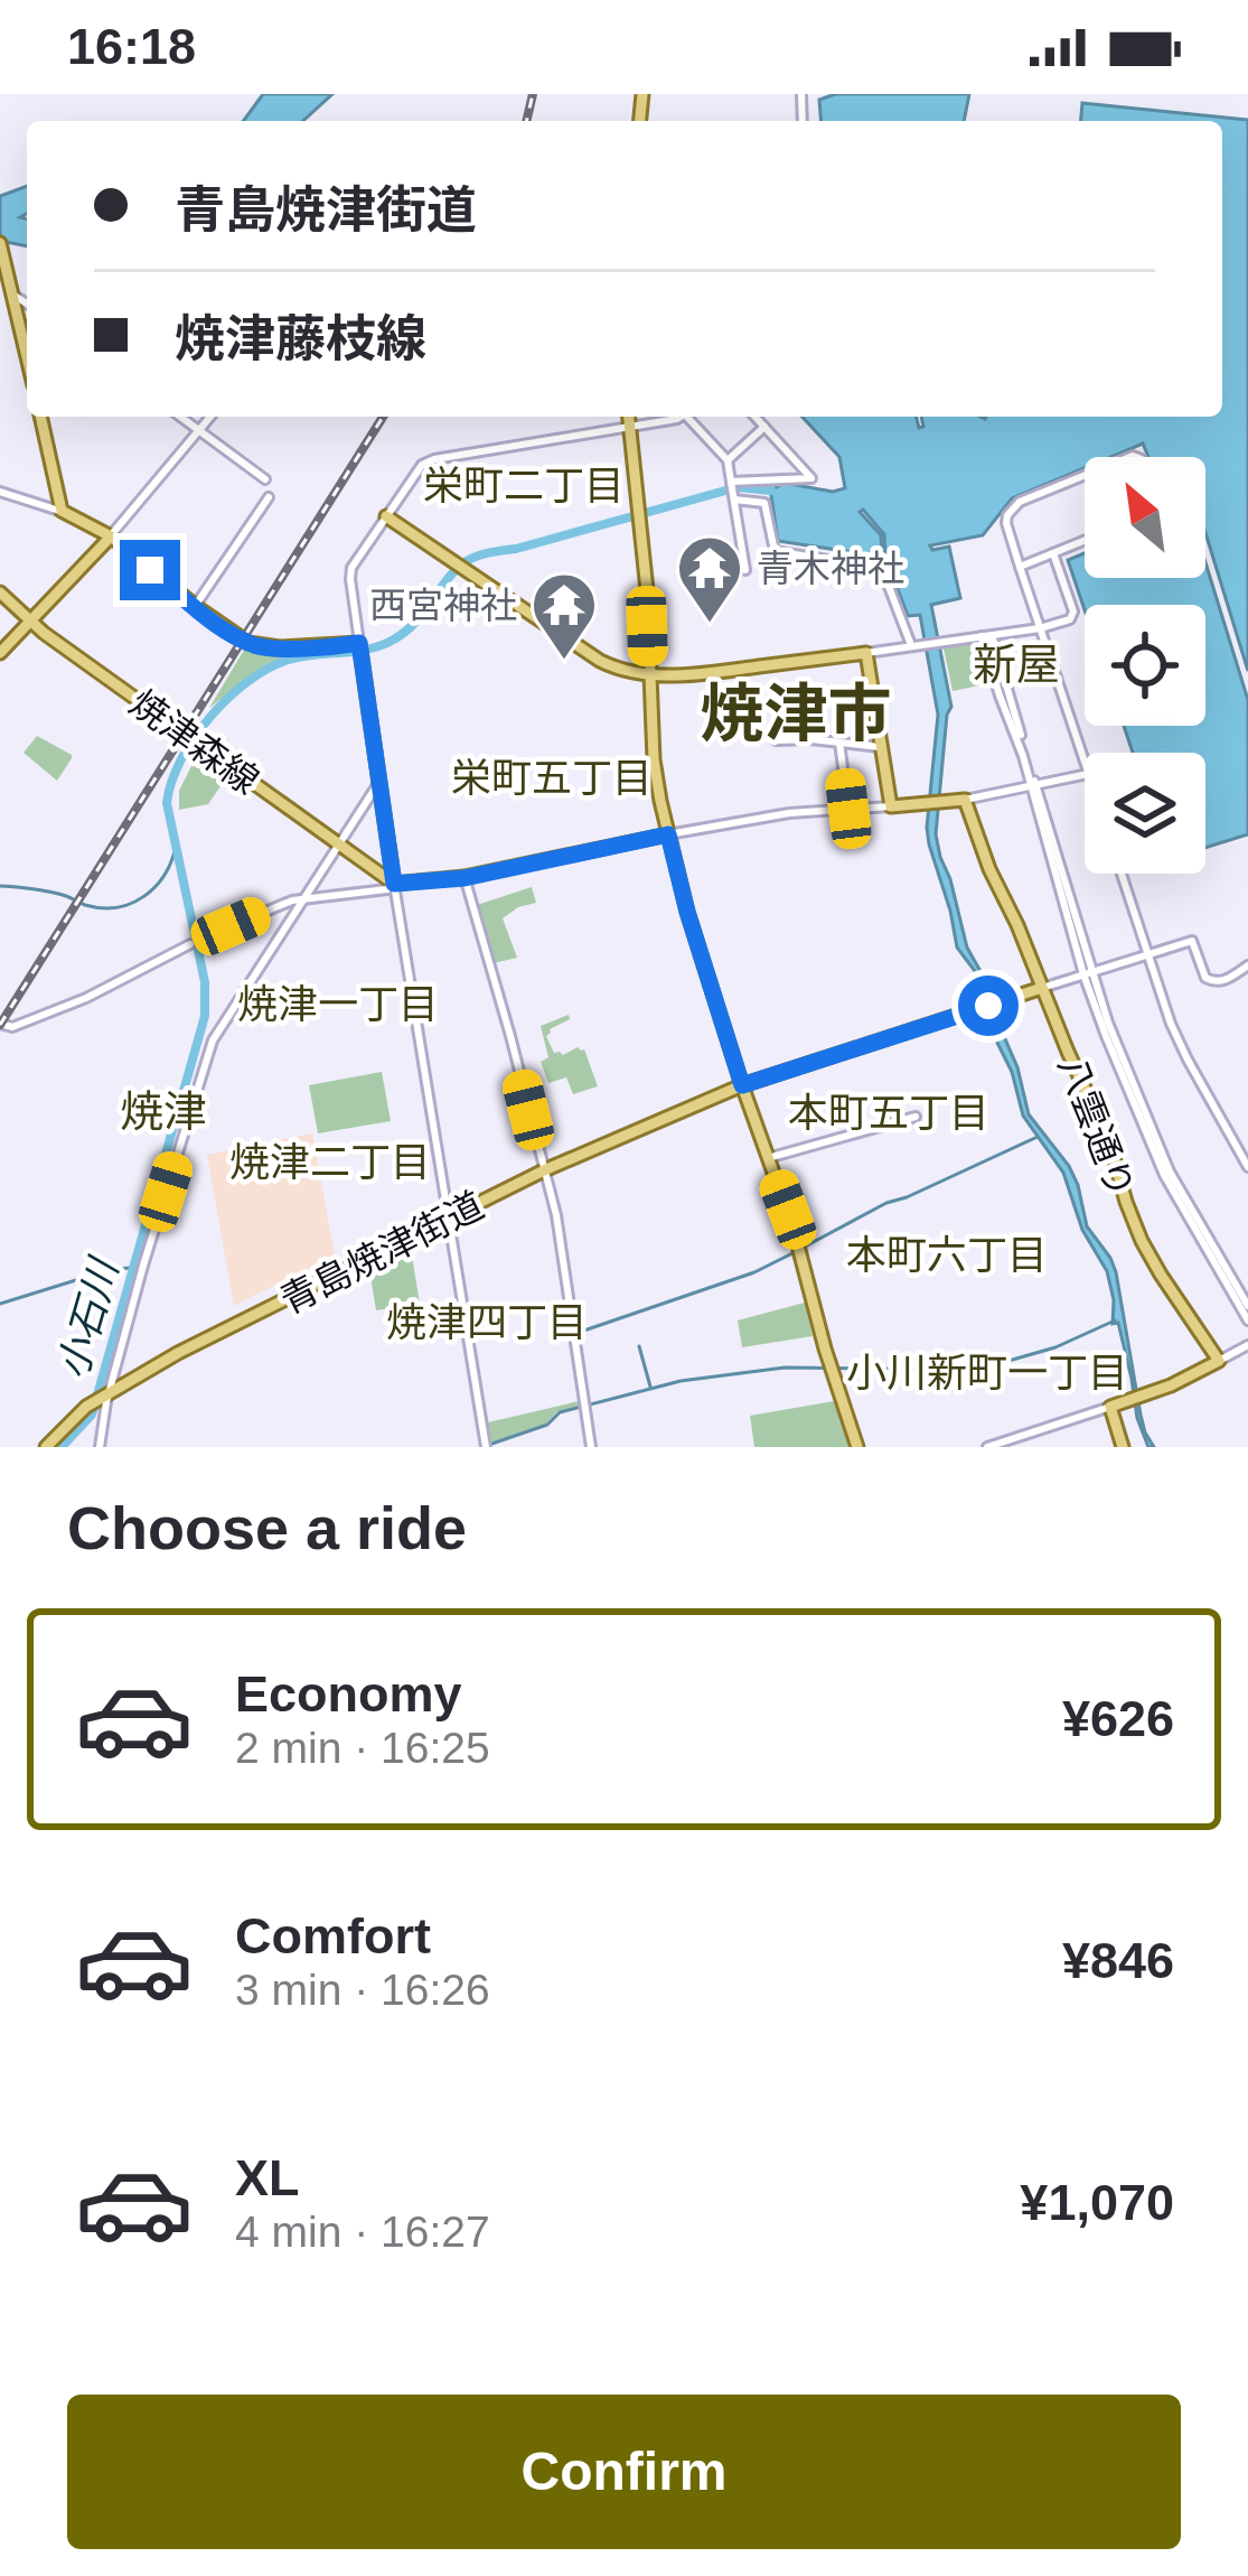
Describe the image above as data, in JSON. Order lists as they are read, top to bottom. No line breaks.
{"streets":{"main road":["焼津森線","八雲通り","青島焼津街道"]},"crossings":[["八雲通り","青島焼津街道"]],"districts":["栄町二丁目","新屋","焼津市","栄町五丁目","焼津一丁目","焼津","本町五丁目","焼津二丁目","本町六丁目","焼津四丁目","小川新町一丁目"],"water":["小石川"],"places":{"temple":["青木神社","西宮神社"]},"north":"top left","page":{"status":"16:18","banner":["青島焼津街道","焼津藤枝線"],"heading":"Choose a ride","list":[{"name":"Economy","note":"2 min · 16:25","value":"¥626"},{"name":"Comfort","note":"3 min · 16:26","value":"¥846"},{"name":"XL","note":"4 min · 16:27","value":"¥1,070"}],"buttons":"Confirm"}}
